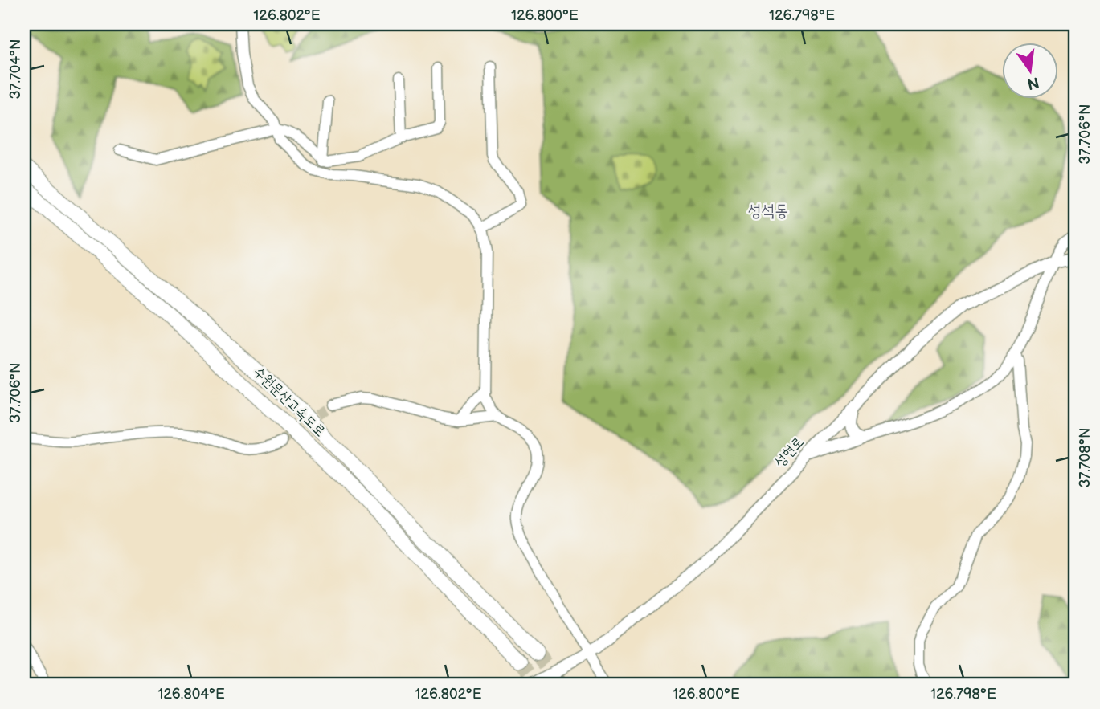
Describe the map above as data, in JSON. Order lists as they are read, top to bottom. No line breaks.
{"streets":{"highway":["수원문산고속도로"],"main road":["성현로"]},"districts":["성석동"],"north":"bottom","coordinates":["126.802°E","126.800°E","126.798°E","37.704°N","37.706°N","37.708°N","126.804°E"]}
